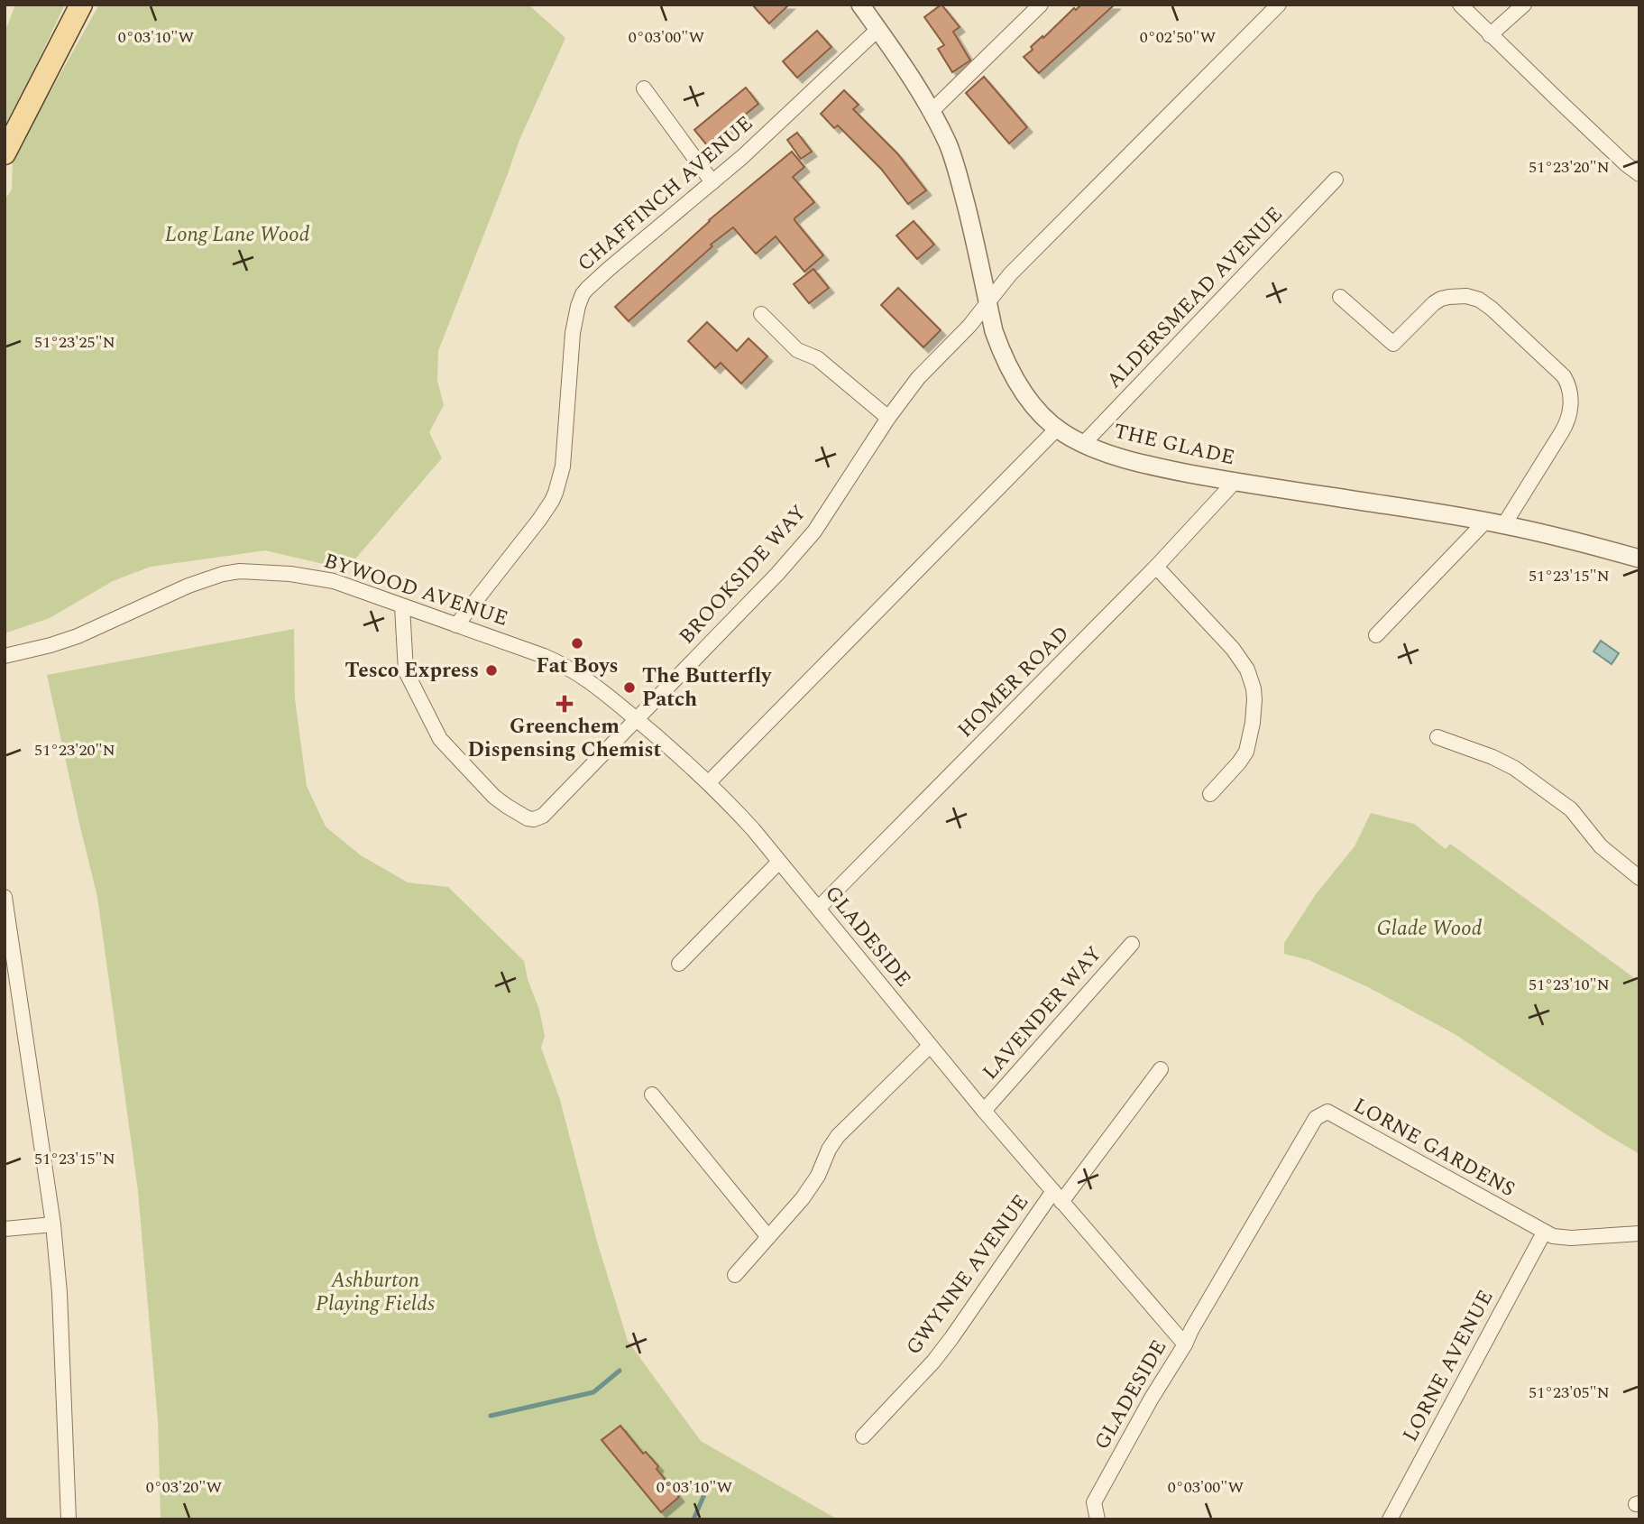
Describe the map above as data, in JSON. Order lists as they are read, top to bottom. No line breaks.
{"streets":{"street":["CHAFFINCH AVENUE","ALDERSMEAD AVENUE","THE GLADE","BROOKSIDE WAY","BYWOOD AVENUE","HOMER ROAD","GLADESIDE","LAVENDER WAY","LORNE GARDENS","GWYNNE AVENUE","LORNE AVENUE"]},"crossings":[["CHAFFINCH AVENUE","THE GLADE"],["CHAFFINCH AVENUE","BYWOOD AVENUE"],["ALDERSMEAD AVENUE","THE GLADE"],["THE GLADE","BROOKSIDE WAY"],["THE GLADE","HOMER ROAD"],["BROOKSIDE WAY","BYWOOD AVENUE"],["BYWOOD AVENUE","GLADESIDE"],["HOMER ROAD","GLADESIDE"],["GLADESIDE","LAVENDER WAY"],["GLADESIDE","LORNE GARDENS"],["GLADESIDE","GWYNNE AVENUE"],["LORNE GARDENS","LORNE AVENUE"]],"parks":["Long Lane Wood","Glade Wood","Ashburton Playing Fields"],"places":{"other":["Fat Boys","Tesco Express","The Butterfly Patch"],"health":["Greenchem Dispensing Chemist"]},"coordinates":["0°02'50\"W","0°03'10\"W","0°03'00\"W","51°23'20\"N","51°23'25\"N","51°23'15\"N","51°23'10\"N","51°23'05\"N","0°03'20\"W"]}
